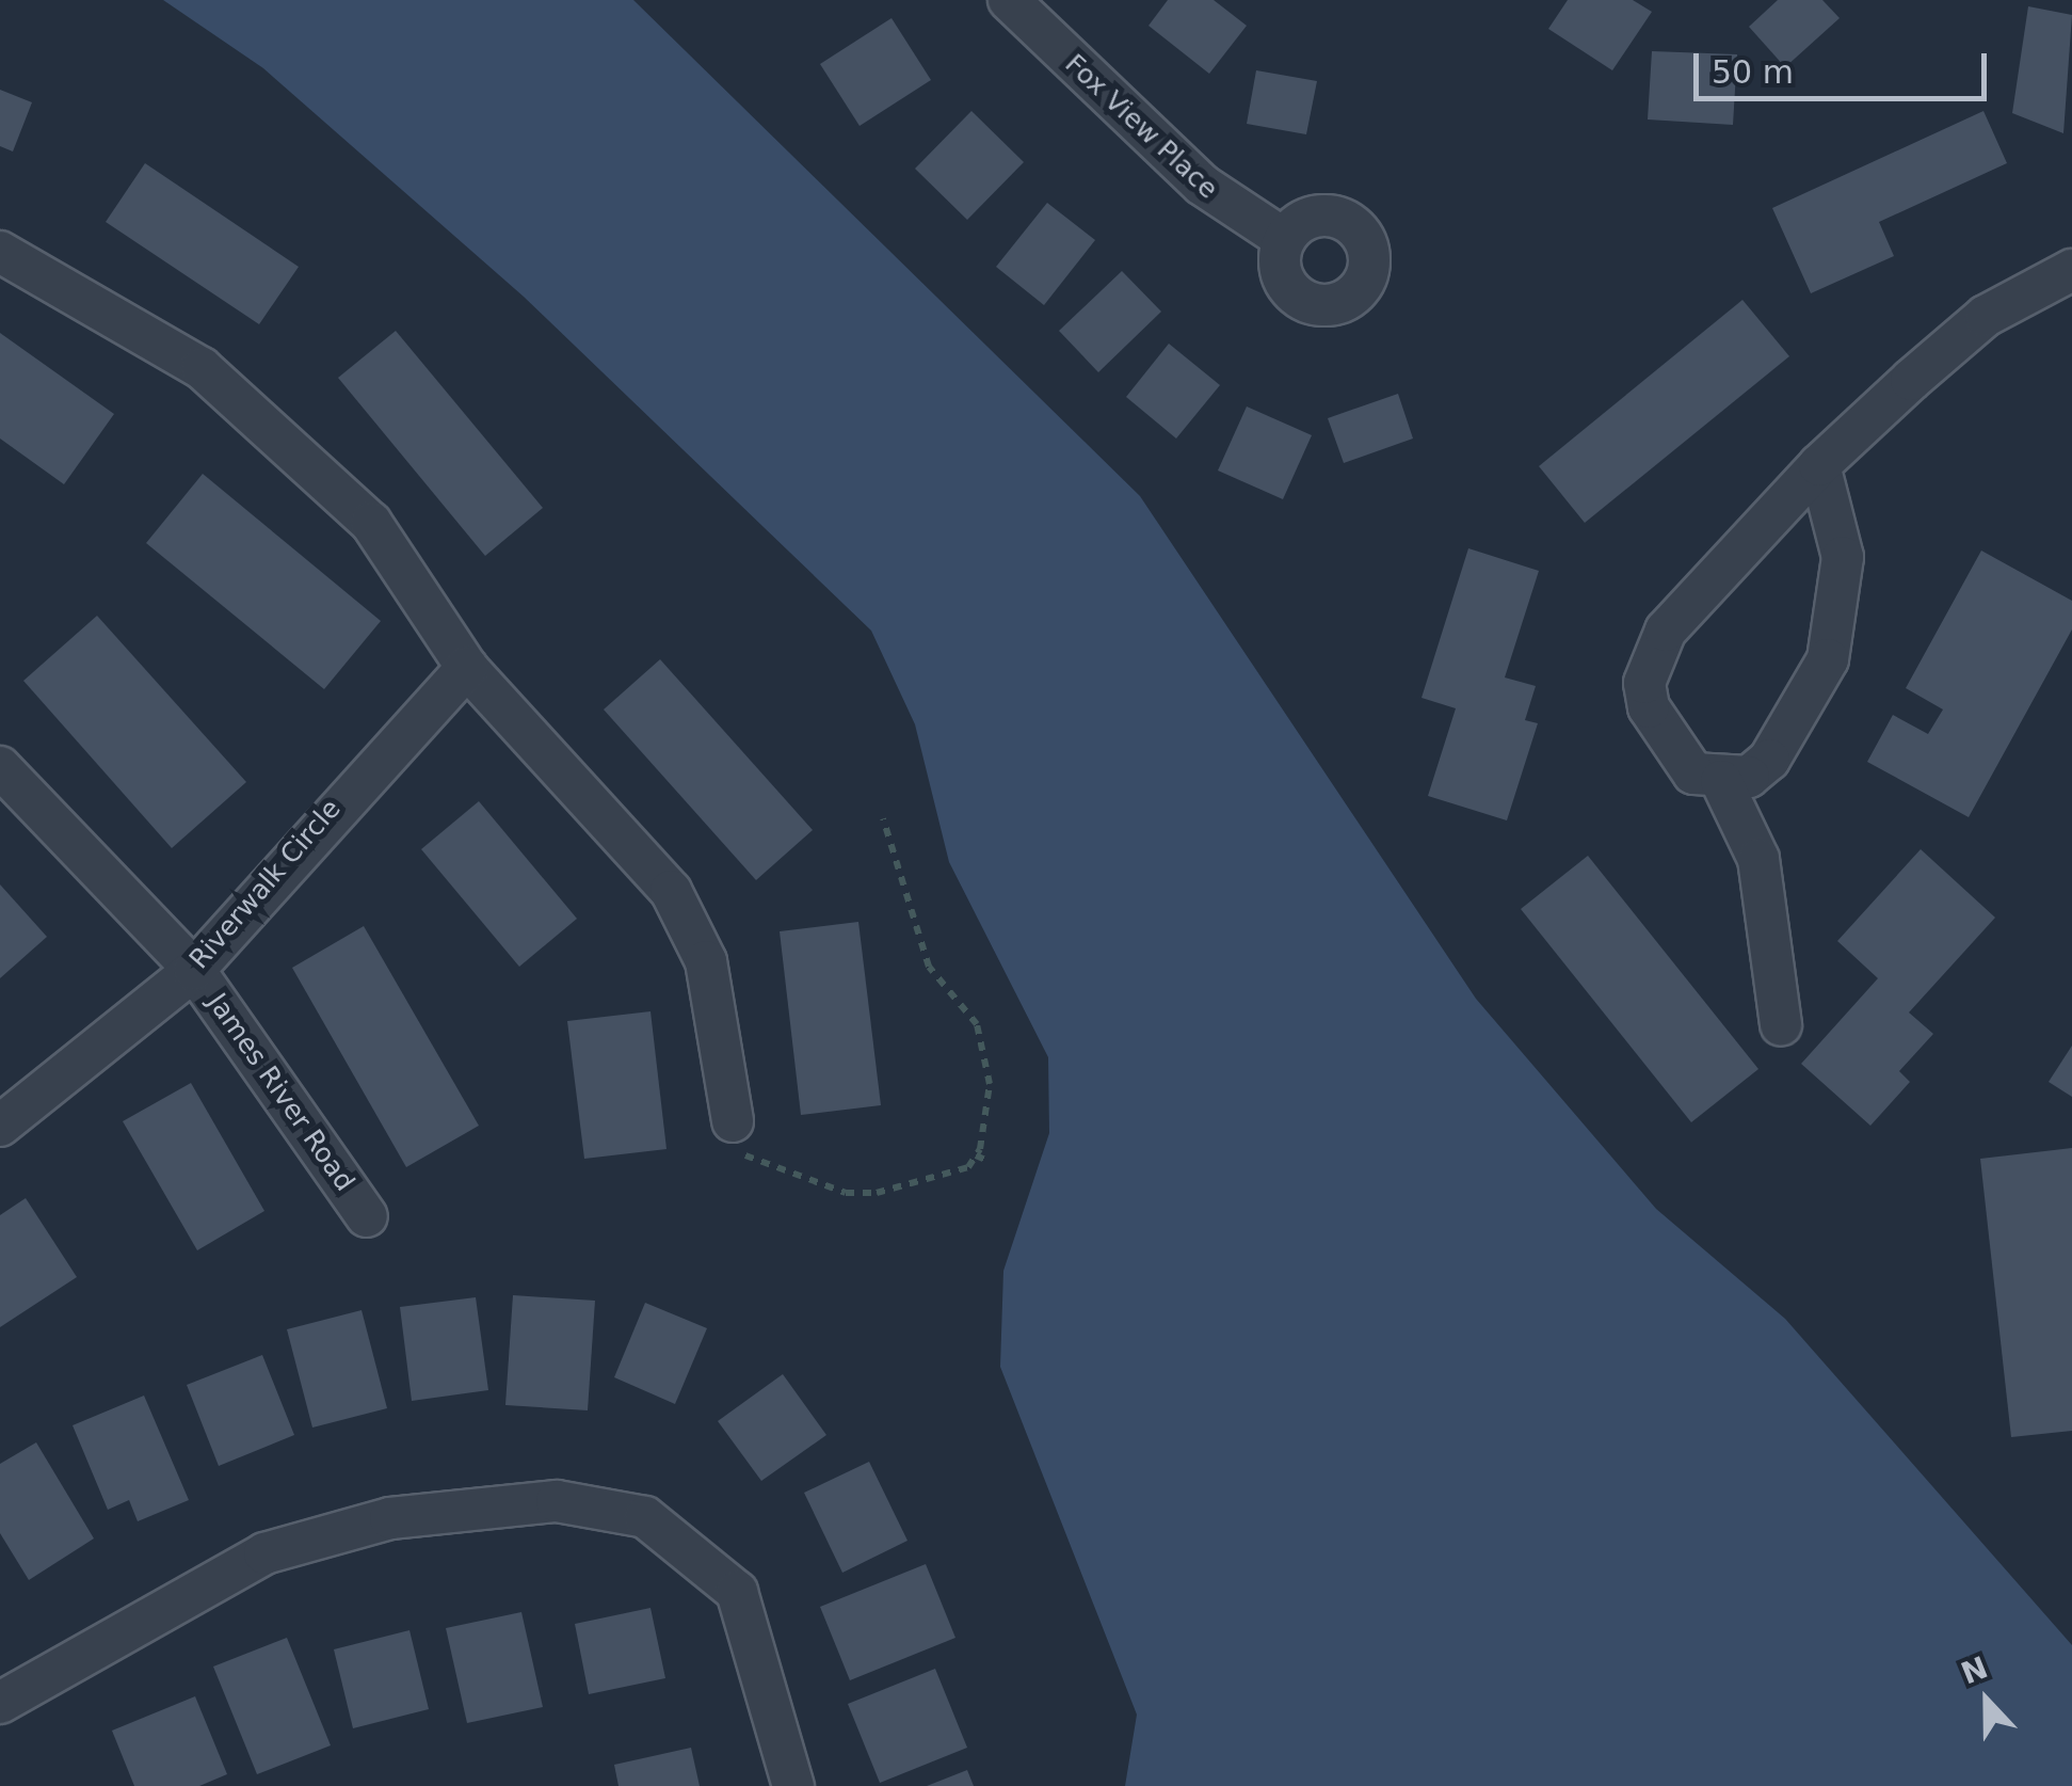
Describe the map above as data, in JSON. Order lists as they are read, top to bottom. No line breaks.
{"streets":{"street":["Fox View Place","Riverwalk Circle","James River Road"]},"crossings":[["Riverwalk Circle","James River Road"]],"scale_bar":"50 m","north":"top"}
